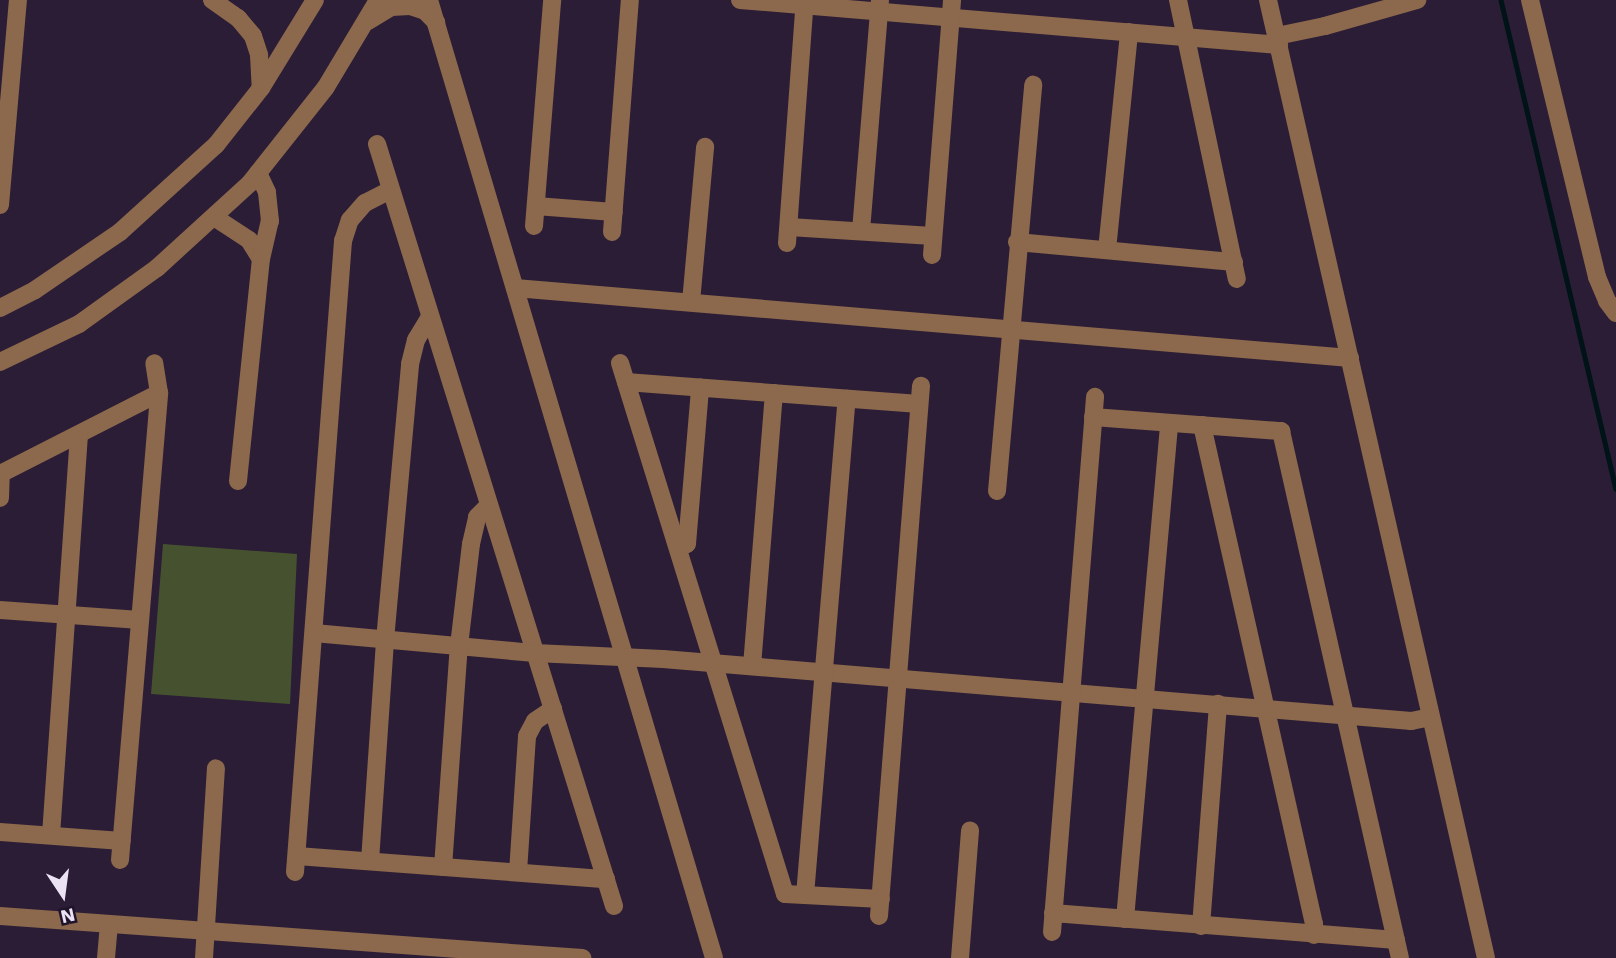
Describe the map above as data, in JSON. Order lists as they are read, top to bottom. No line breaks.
{"north":"bottom"}
